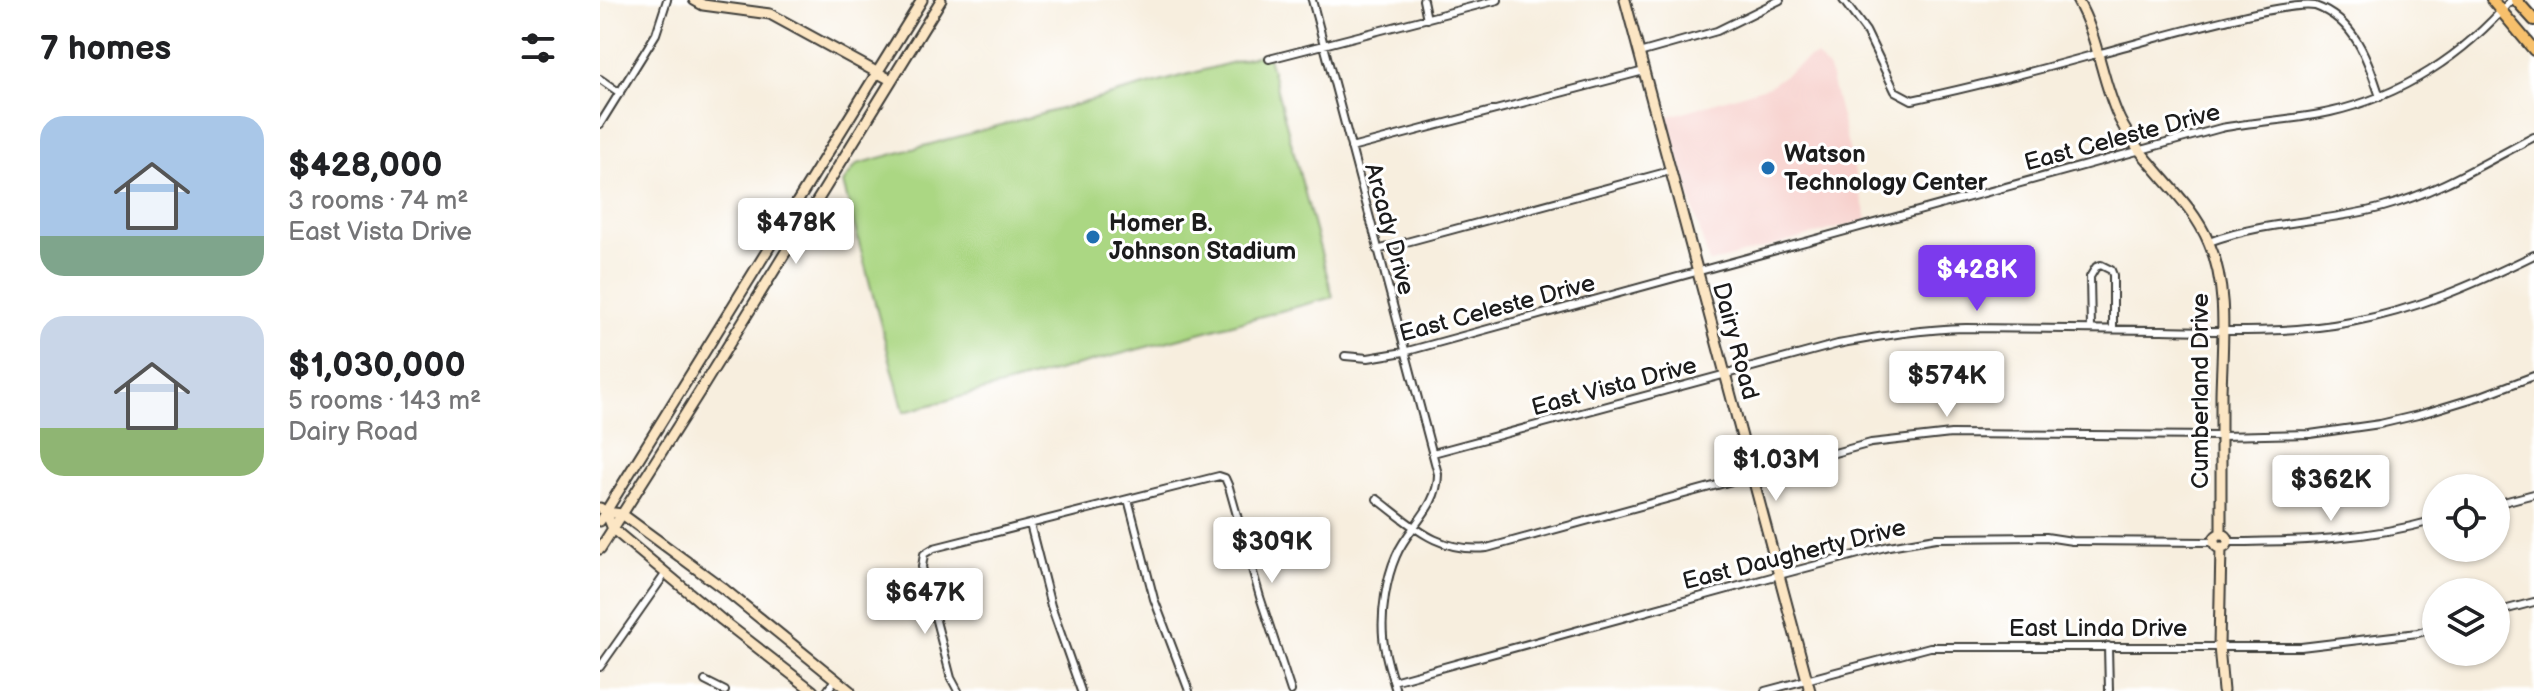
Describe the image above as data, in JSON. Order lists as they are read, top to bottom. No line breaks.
{"streets":{"street":["East Celeste Drive","Arcady Drive","Dairy Road","East Vista Drive","Cumberland Drive","East Daugherty Drive","East Linda Drive"]},"crossings":[["East Celeste Drive","Arcady Drive"],["East Celeste Drive","Dairy Road"],["East Celeste Drive","Cumberland Drive"],["Arcady Drive","East Vista Drive"],["Arcady Drive","East Daugherty Drive"],["Dairy Road","East Vista Drive"],["Dairy Road","East Daugherty Drive"],["Dairy Road","East Linda Drive"],["East Vista Drive","Cumberland Drive"],["Cumberland Drive","East Daugherty Drive"],["Cumberland Drive","East Linda Drive"]],"places":["Watson Technology Center","Homer B. Johnson Stadium"],"page":{"heading":"7 homes","list":[{"name":"$428,000","note":"3 rooms · 74 m² · East Vista Drive"},{"name":"$1,030,000","note":"5 rooms · 143 m² · Dairy Road"}],"price":["$478K","$428K","$574K","$1.03M","$362K","$309K","$647K"]}}
